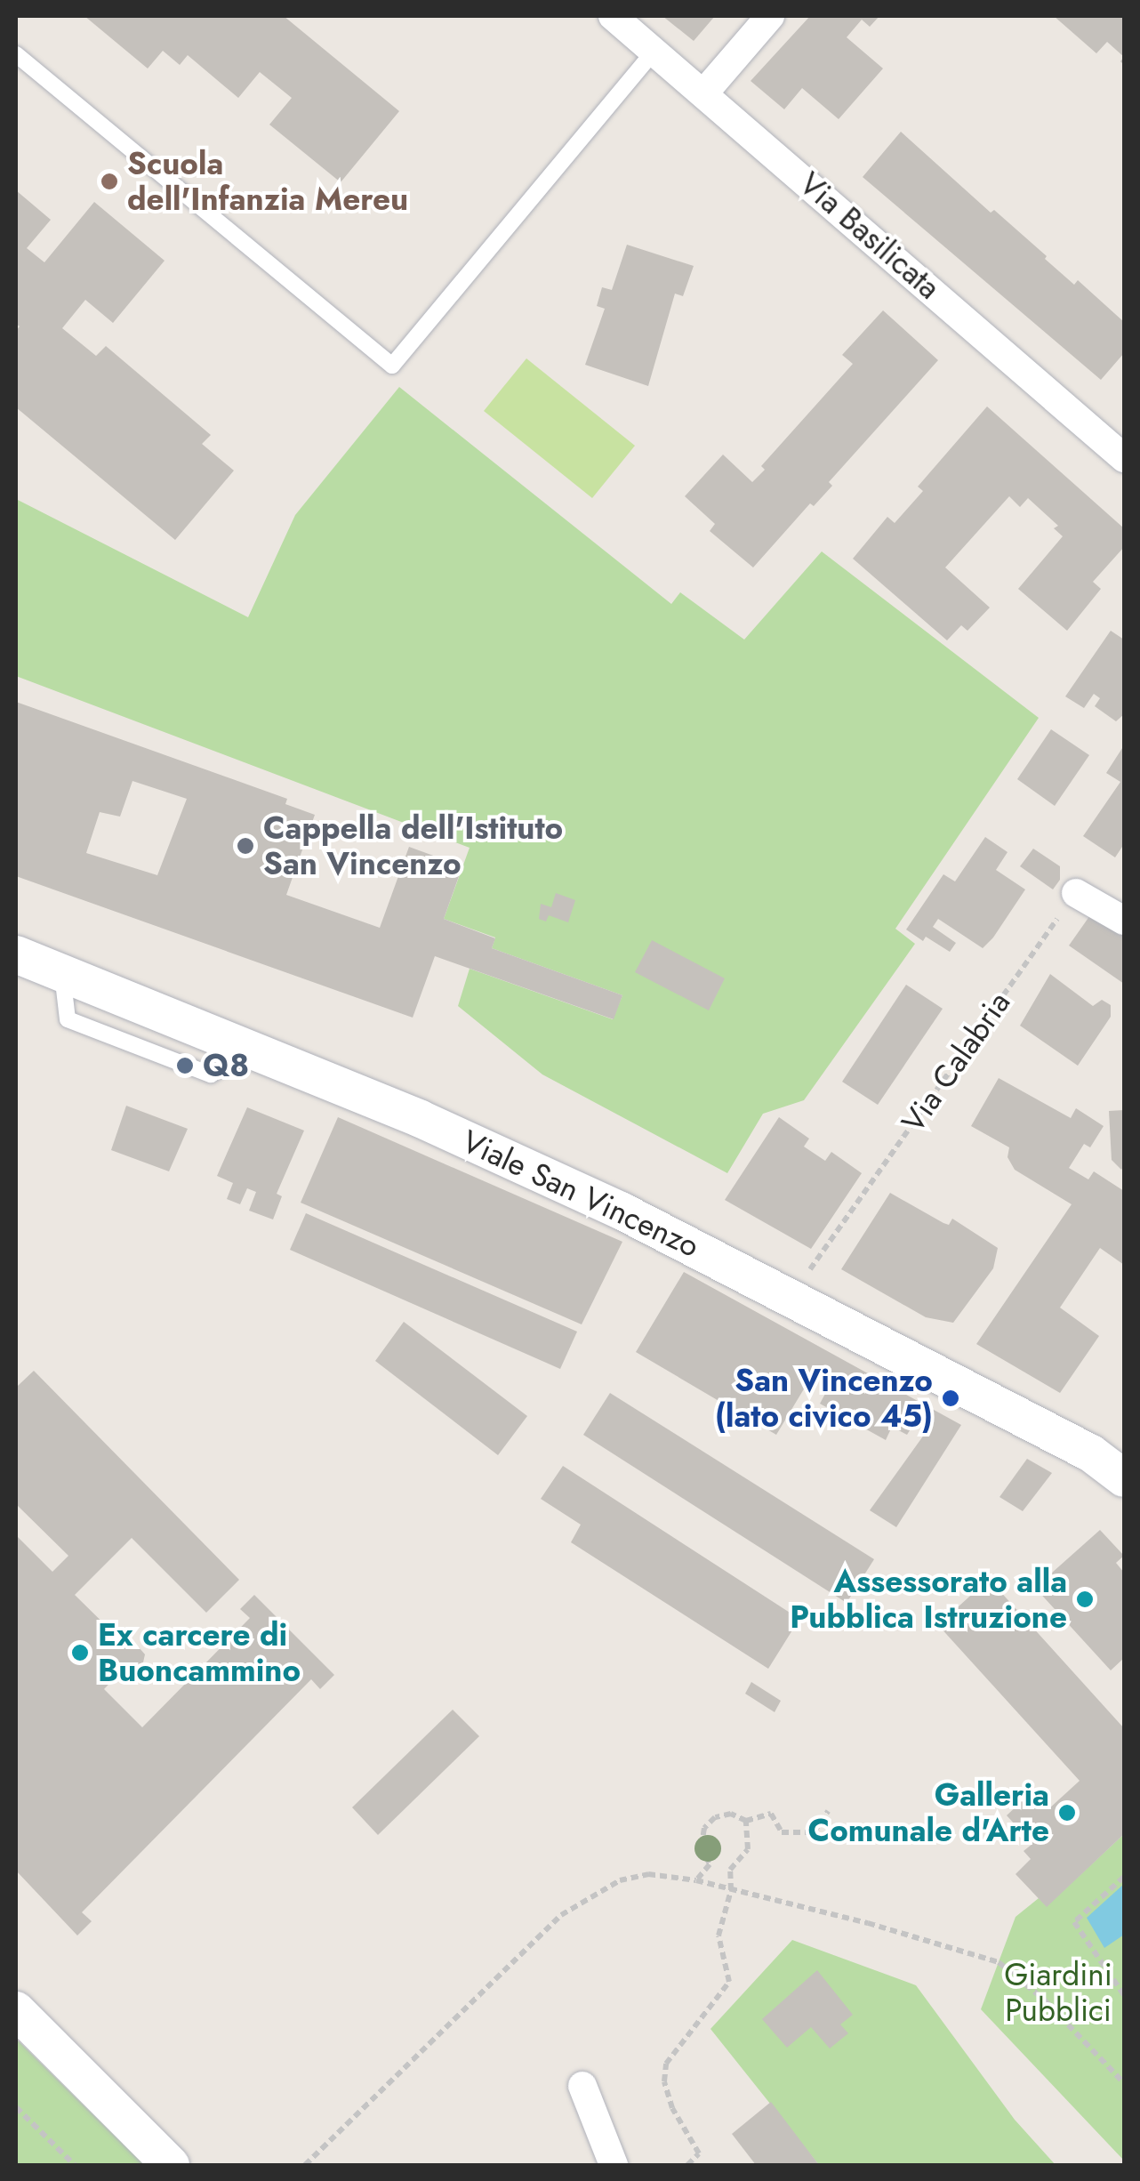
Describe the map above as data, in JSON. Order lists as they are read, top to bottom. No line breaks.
{"streets":{"street":["Via Basilicata","Viale San Vincenzo"],"path":["Via Calabria"]},"parks":["Giardini Pubblici"],"places":["Scuola dell'Infanzia Mereu","Cappella dell'Istituto San Vincenzo","Q8","San Vincenzo (lato civico 45)","Assessorato alla Pubblica Istruzione","Ex carcere di Buoncammino","Galleria Comunale d'Arte"]}
